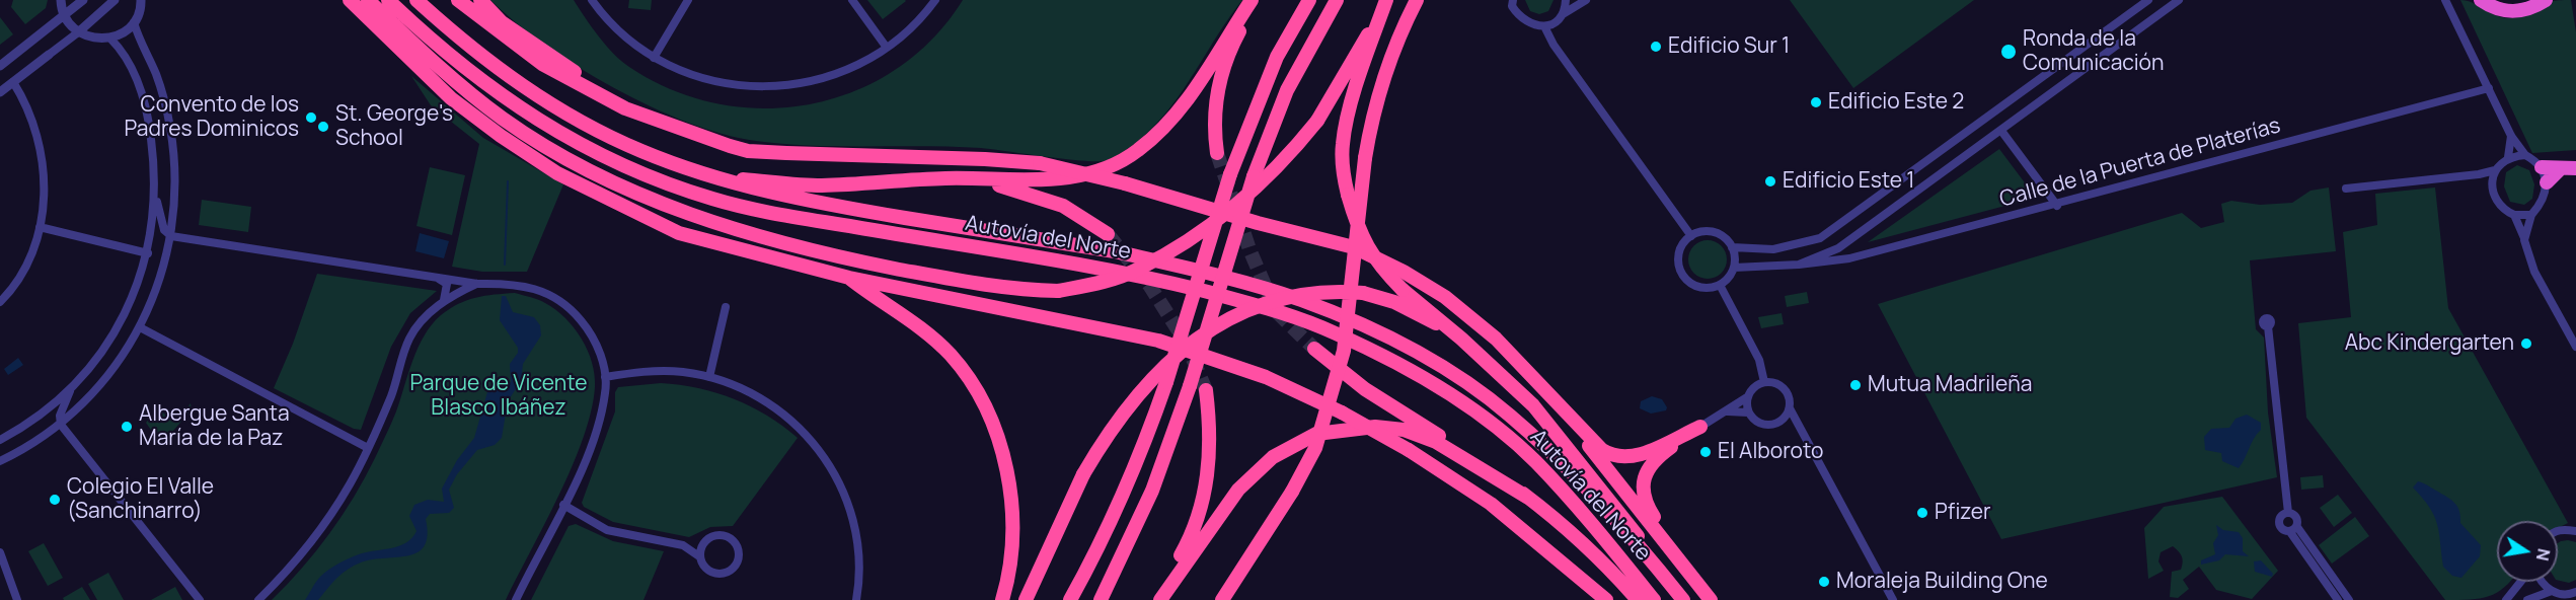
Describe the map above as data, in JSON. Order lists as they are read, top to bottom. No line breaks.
{"streets":{"highway":["Autovía del Norte"],"street":["Calle de la Puerta de Platerías"]},"parks":["Parque de Vicente Blasco Ibáñez"],"places":["Edificio Sur 1","Ronda de la Comunicación","Edificio Este 2","Convento de los Padres Dominicos","St. George's School","Edificio Este 1","Abc Kindergarten","Mutua Madrileña","Albergue Santa María de la Paz","El Alboroto","Colegio El Valle (Sanchinarro)","Pfizer","Moraleja Building One"],"north":"right"}
